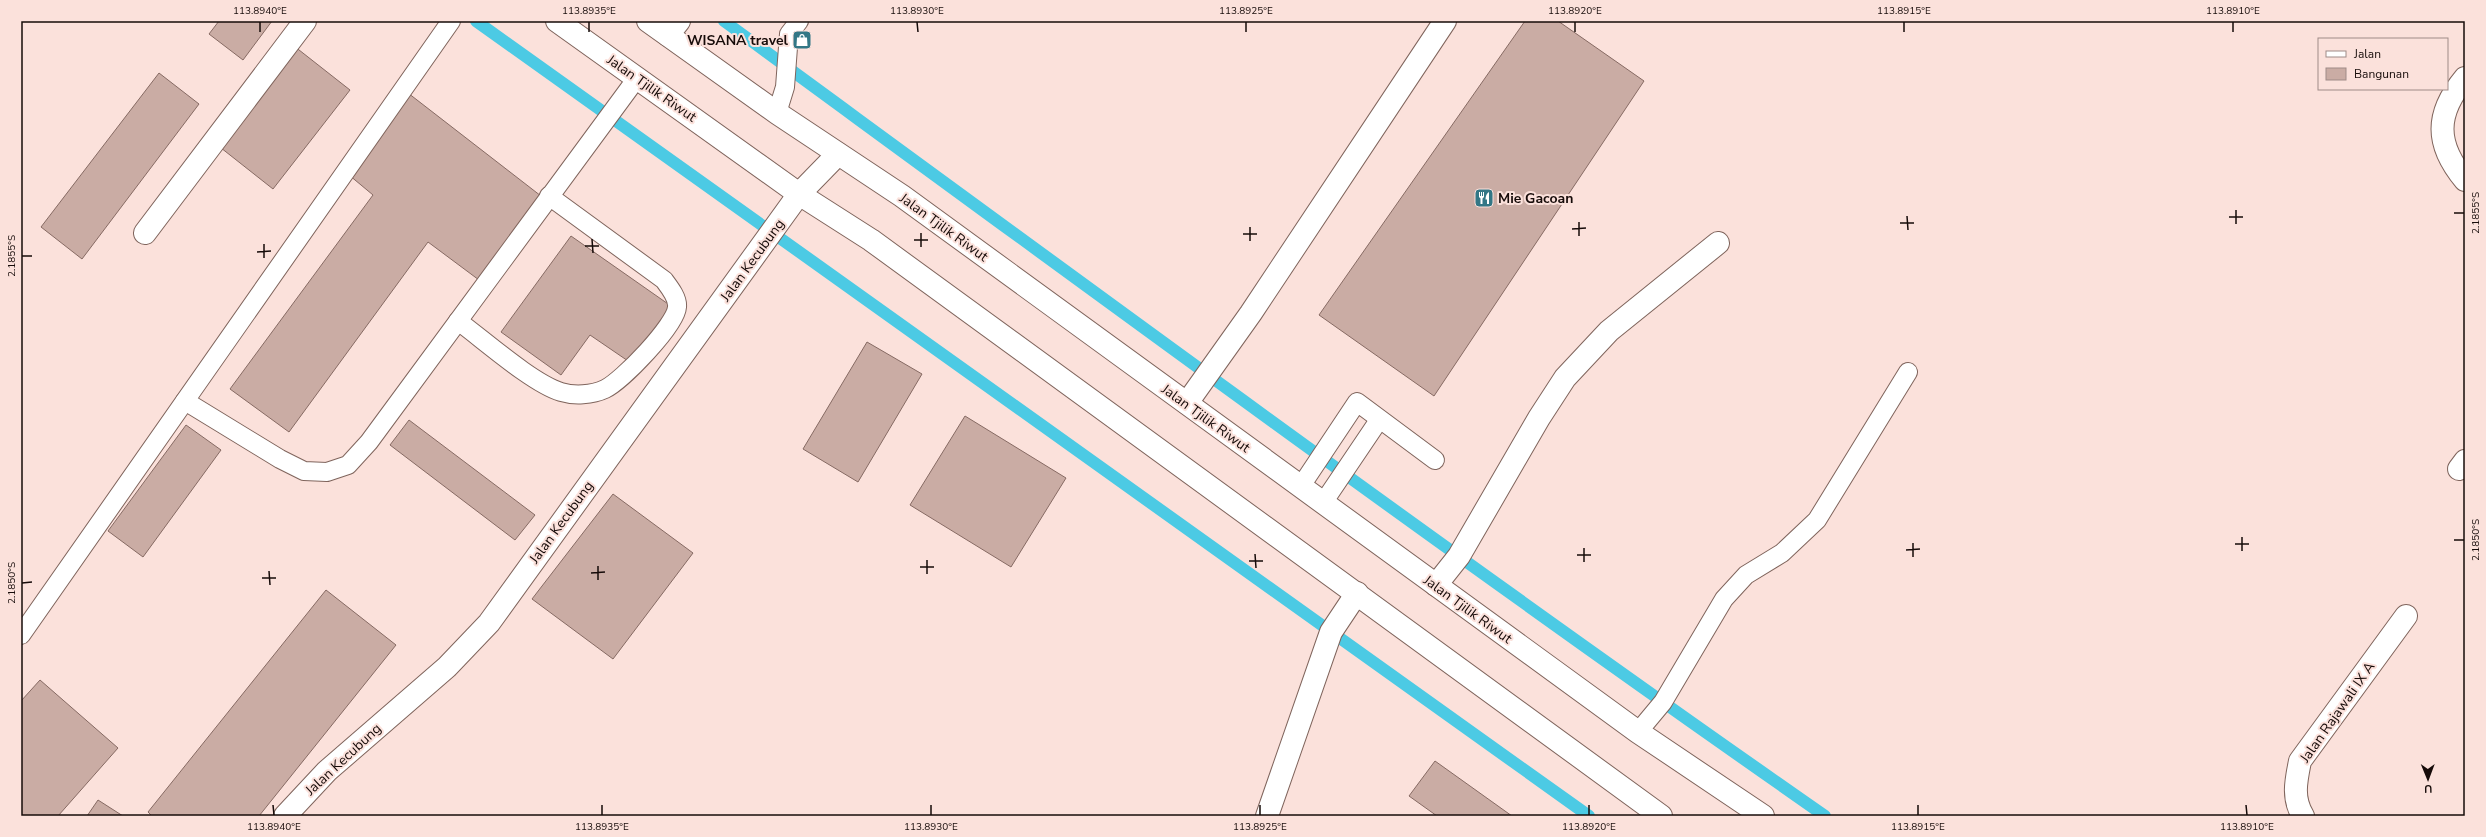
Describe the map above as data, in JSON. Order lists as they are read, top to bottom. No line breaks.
{"streets":{"main road":["Jalan Tjilik Riwut","Jalan Kecubung","Jalan Rajawali IX A"]},"crossings":[["Jalan Tjilik Riwut","Jalan Kecubung"]],"places":{"shop":["WISANA travel"],"restaurant":["Mie Gacoan"]},"legend":["Jalan","Bangunan"],"north":"bottom","coordinates":["113.8940°E","113.8935°E","113.8930°E","113.8925°E","113.8920°E","113.8915°E","113.8910°E","2.1855°S","2.1850°S"]}
